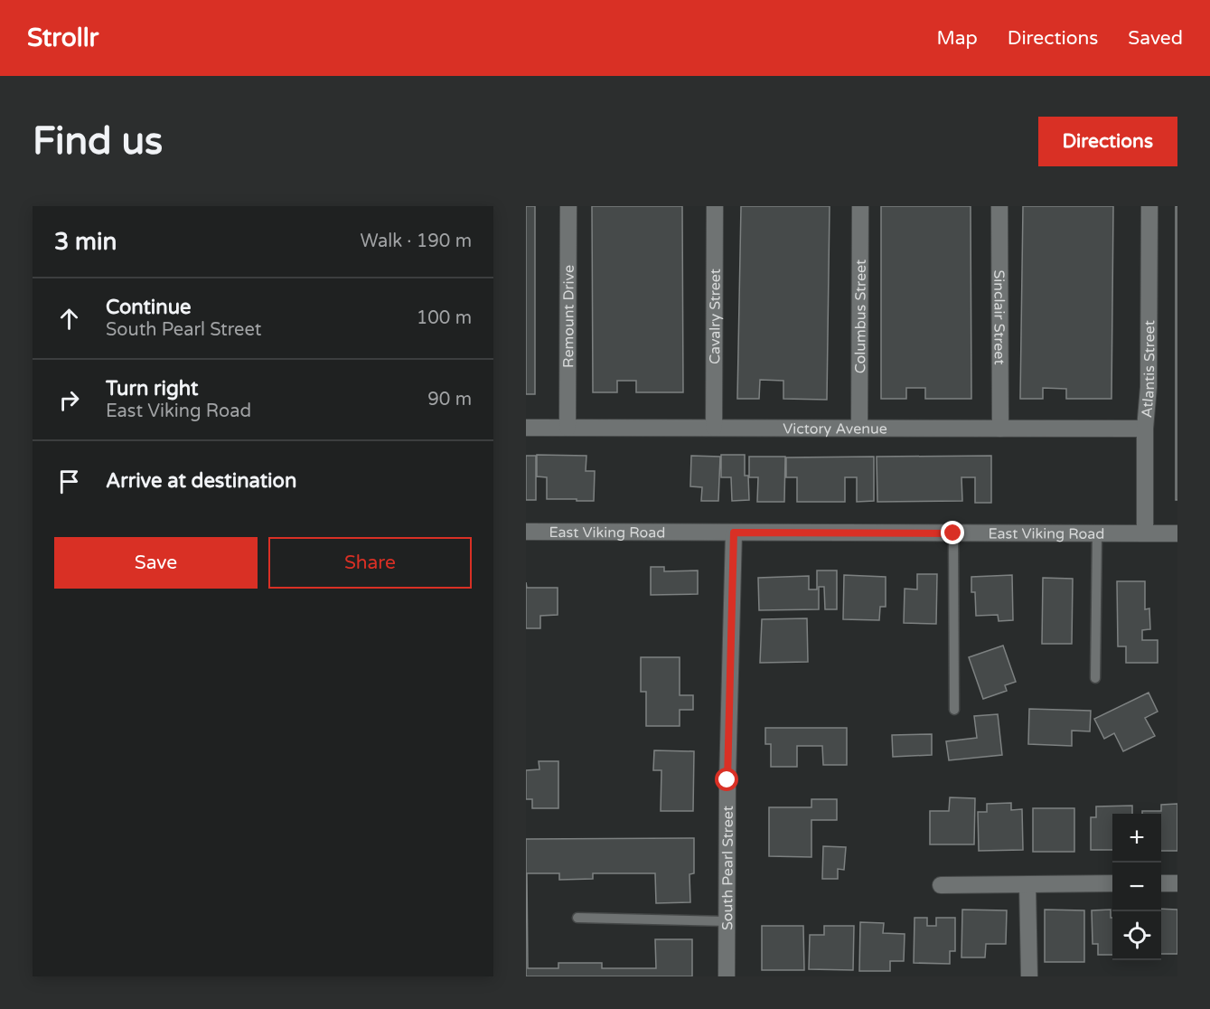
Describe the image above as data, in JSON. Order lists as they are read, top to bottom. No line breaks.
{"streets":{"street":["Remount Drive","Columbus Street","Cavalry Street","Sinclair Street","Atlantis Street","Victory Avenue","East Viking Road","South Pearl Street"]},"crossings":[["Remount Drive","Victory Avenue"],["Columbus Street","Victory Avenue"],["Cavalry Street","Victory Avenue"],["Sinclair Street","Victory Avenue"],["Atlantis Street","Victory Avenue"],["Atlantis Street","East Viking Road"],["East Viking Road","South Pearl Street"]],"page":{"header":"Strollr","nav":["Map","Directions","Saved"],"buttons":["Directions",["Save","Share"]],"title":"Find us","heading":["3 min","Walk · 190 m"],"list":[["Continue","South Pearl Street","100 m"],["Turn right","East Viking Road","90 m"],"Arrive at destination"],"map_buttons":["+","−"]}}
